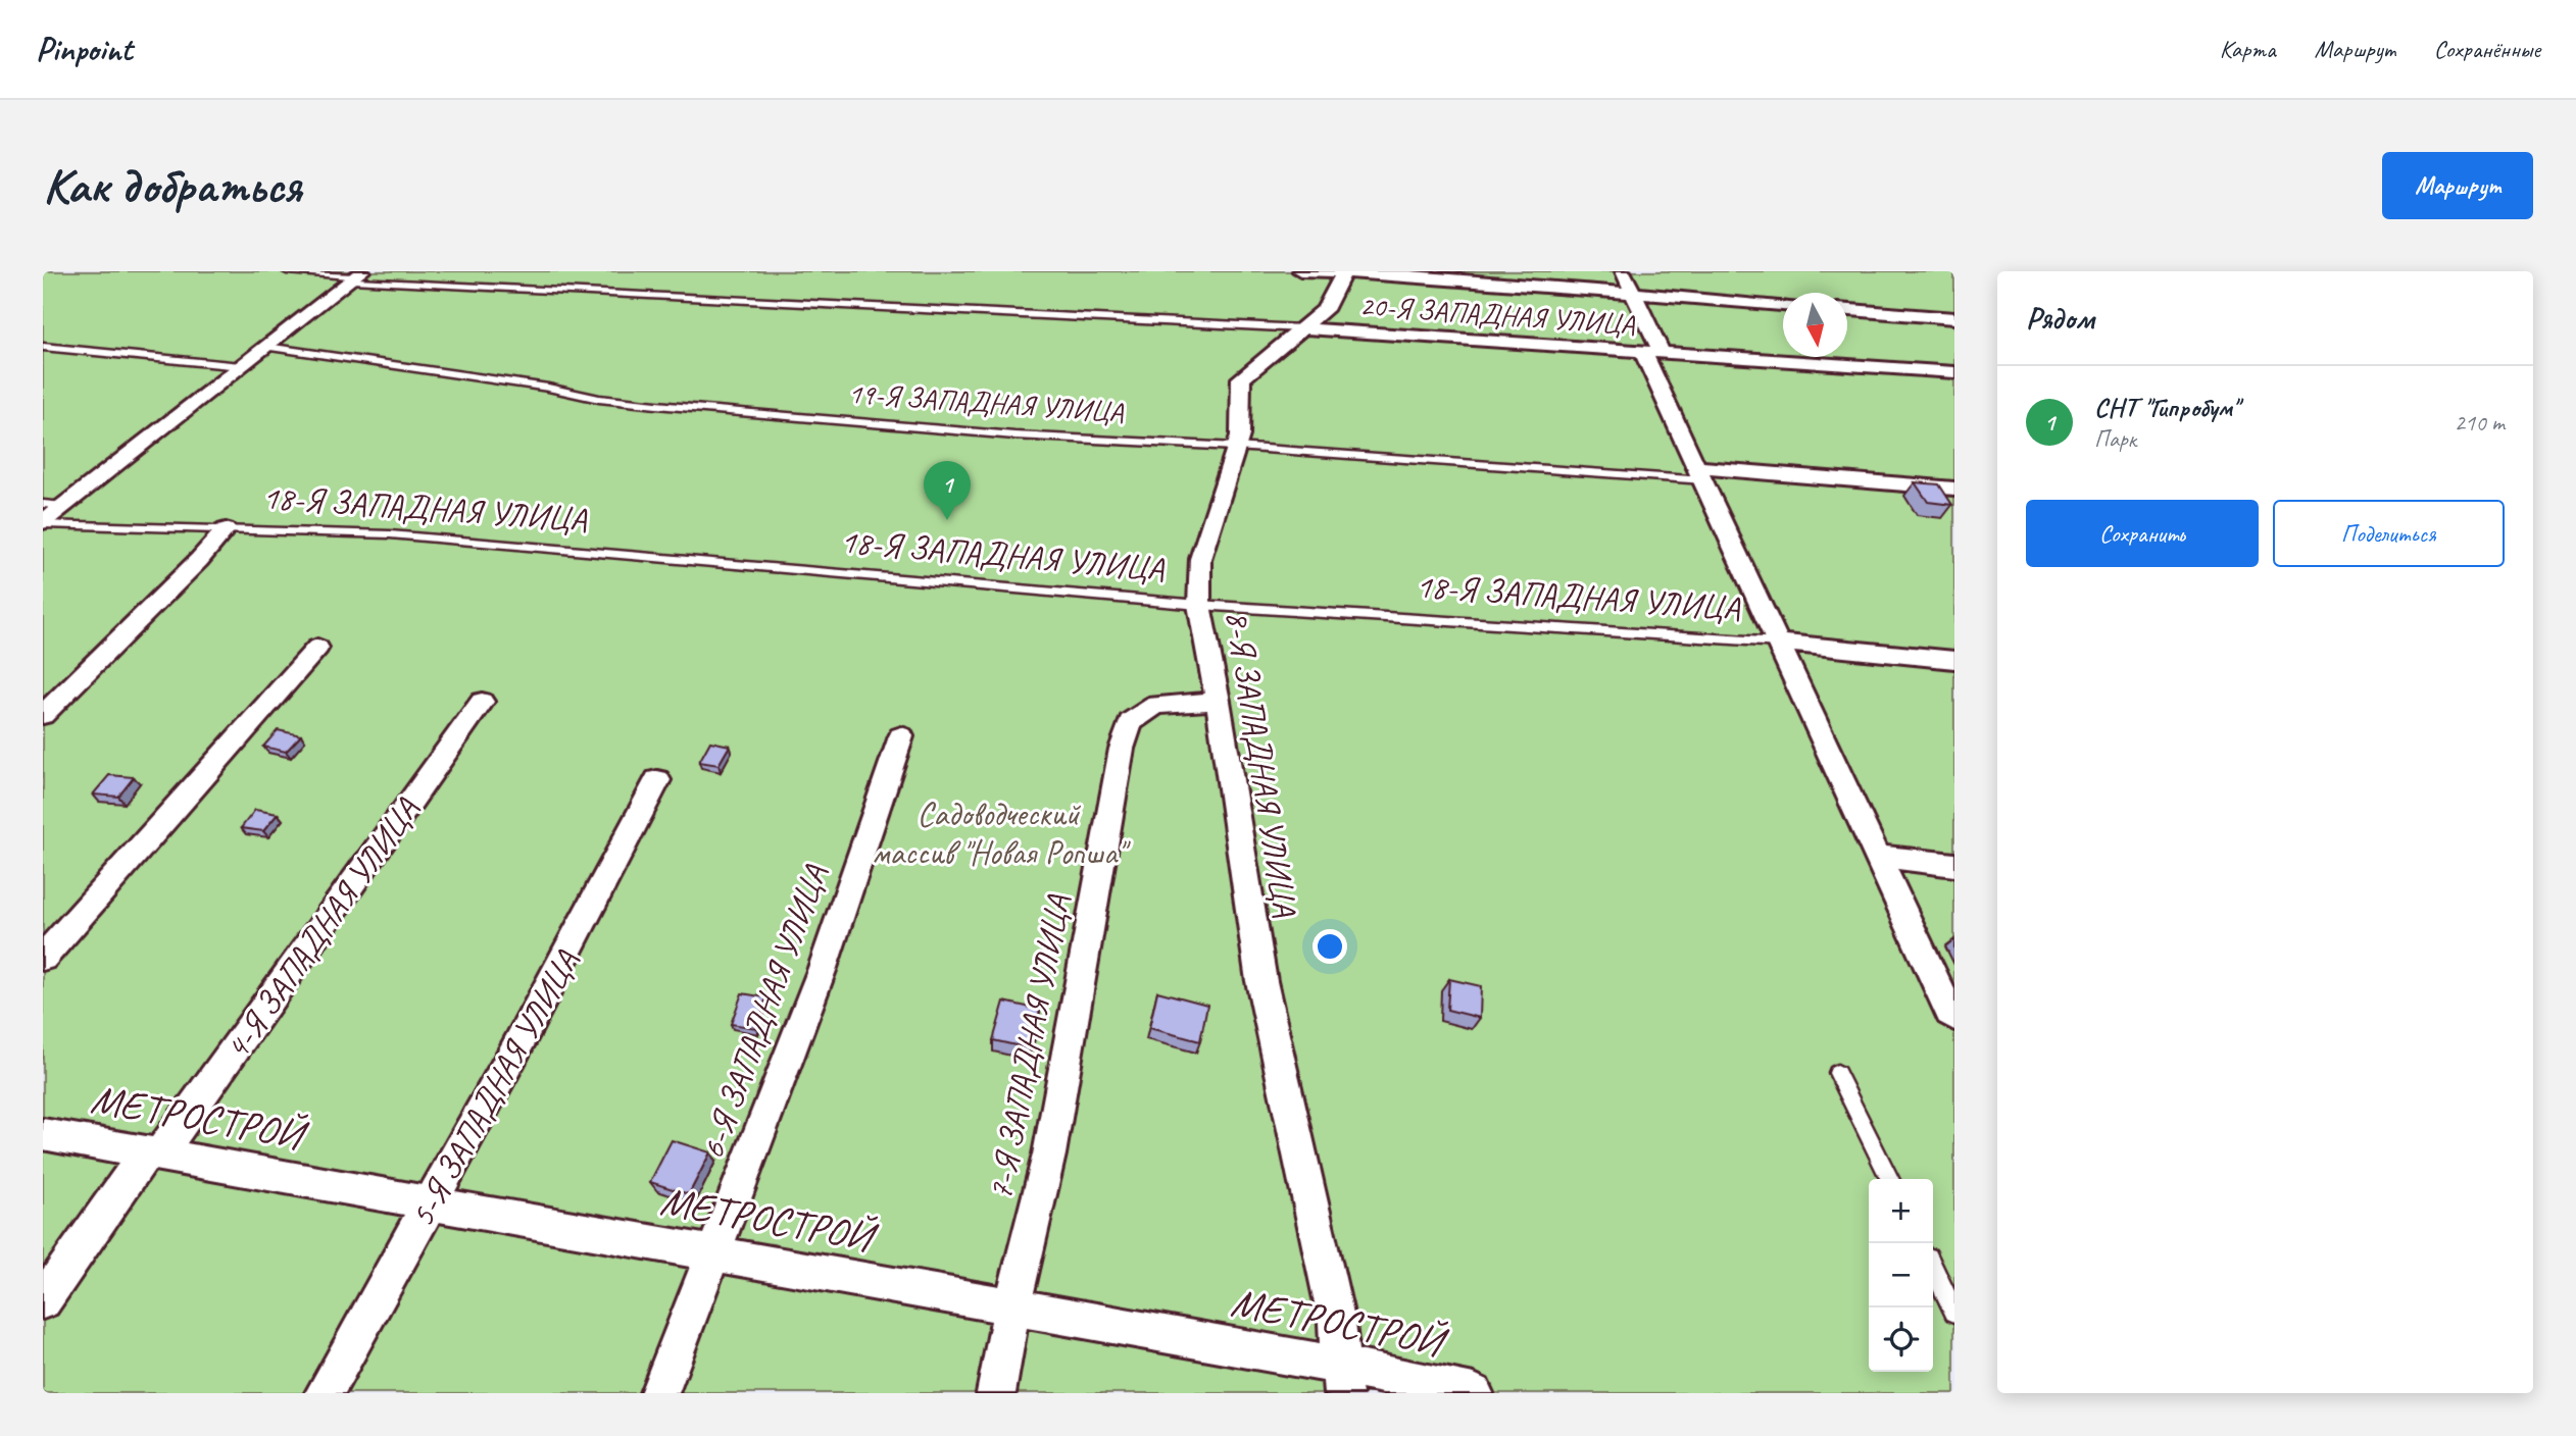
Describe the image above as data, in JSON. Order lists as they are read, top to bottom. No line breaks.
{"streets":{"street":["20-Я ЗАПАДНАЯ УЛИЦА","19-Я ЗАПАДНАЯ УЛИЦА","18-Я ЗАПАДНАЯ УЛИЦА","8-Я ЗАПАДНАЯ УЛИЦА","4-Я ЗАПАДНАЯ УЛИЦА","6-Я ЗАПАДНАЯ УЛИЦА","7-Я ЗАПАДНАЯ УЛИЦА","5-Я ЗАПАДНАЯ УЛИЦА","МЕТРОСТРОЙ"]},"crossings":[["20-Я ЗАПАДНАЯ УЛИЦА","8-Я ЗАПАДНАЯ УЛИЦА"],["19-Я ЗАПАДНАЯ УЛИЦА","8-Я ЗАПАДНАЯ УЛИЦА"],["18-Я ЗАПАДНАЯ УЛИЦА","8-Я ЗАПАДНАЯ УЛИЦА"],["8-Я ЗАПАДНАЯ УЛИЦА","7-Я ЗАПАДНАЯ УЛИЦА"],["8-Я ЗАПАДНАЯ УЛИЦА","МЕТРОСТРОЙ"],["4-Я ЗАПАДНАЯ УЛИЦА","МЕТРОСТРОЙ"],["6-Я ЗАПАДНАЯ УЛИЦА","МЕТРОСТРОЙ"],["7-Я ЗАПАДНАЯ УЛИЦА","МЕТРОСТРОЙ"],["5-Я ЗАПАДНАЯ УЛИЦА","МЕТРОСТРОЙ"]],"parks":["Садоводческий массив \"Новая Ропша\""],"north":"bottom","page":{"header":"Pinpoint","nav":["Карта","Маршрут","Сохранённые"],"buttons":["Маршрут",["Сохранить","Поделиться"]],"title":"Как добраться","heading":"Рядом","list":[{"mark":"1","name":"СНТ \"Гипробум\"","note":"Парк","value":"210 m"}],"pins":"1","map_buttons":["+","−"]}}
